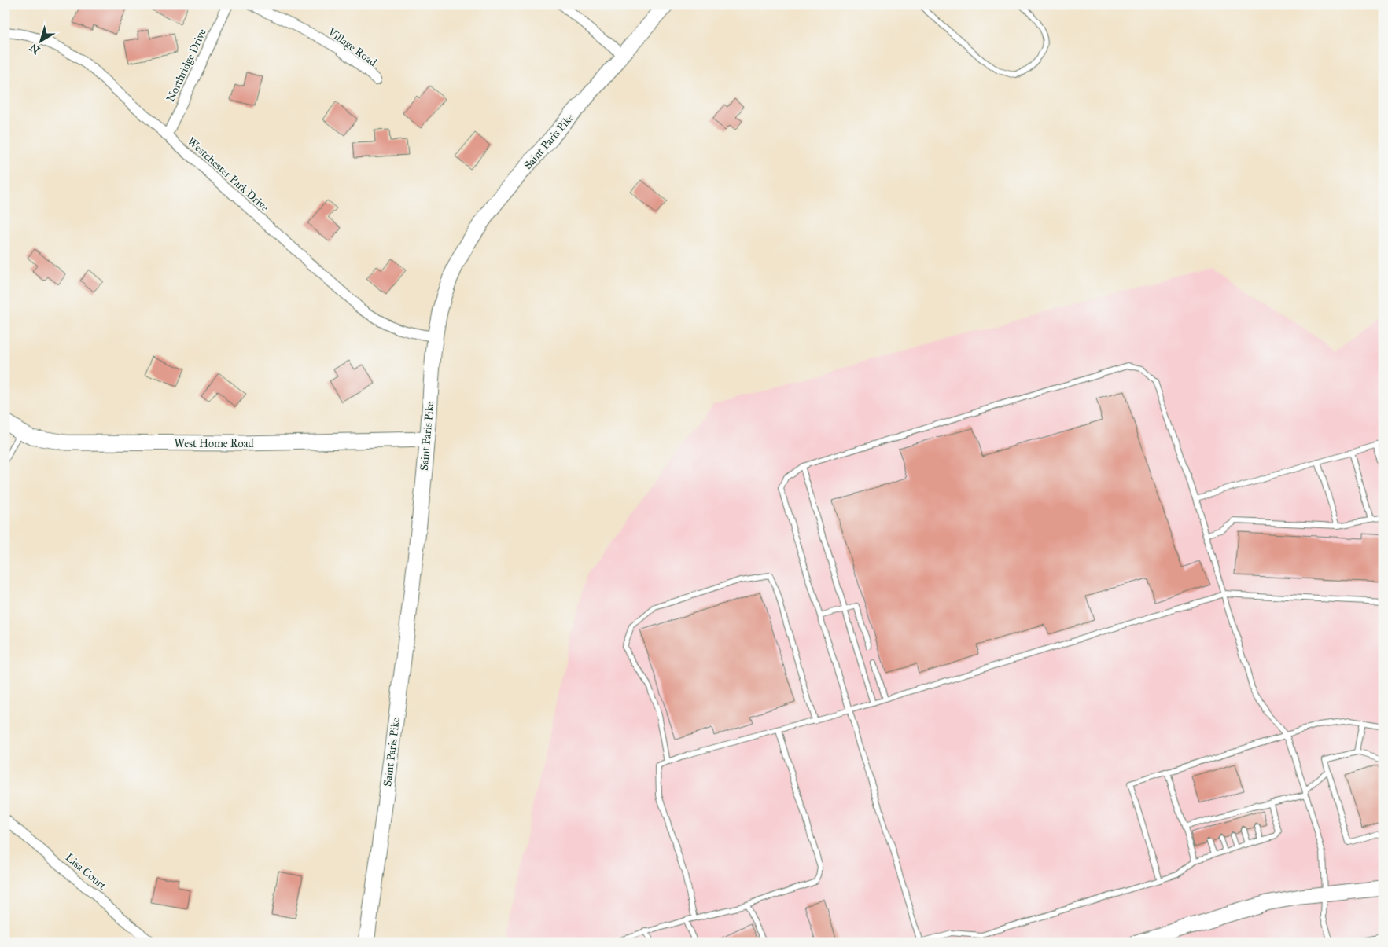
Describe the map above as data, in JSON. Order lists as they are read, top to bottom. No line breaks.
{"streets":{"street":["Village Road","Northridge Drive","Saint Paris Pike","Westchester Park Drive","West Home Road","Lisa Court"]},"crossings":[["Northridge Drive","Westchester Park Drive"],["Saint Paris Pike","Westchester Park Drive"],["Saint Paris Pike","West Home Road"]],"north":"bottom left"}
